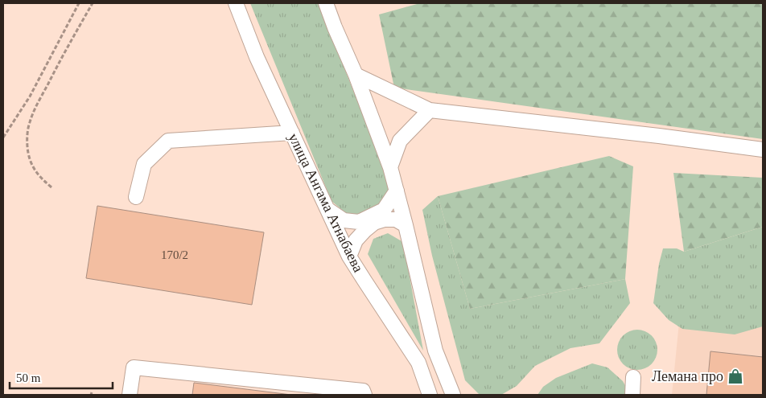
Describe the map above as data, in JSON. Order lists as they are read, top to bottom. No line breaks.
{"streets":{"street":["улица Ангама Атнабаева"]},"places":{"shop":["Лемана про"]},"house_numbers":["170/2"],"scale_bar":"50 m"}
